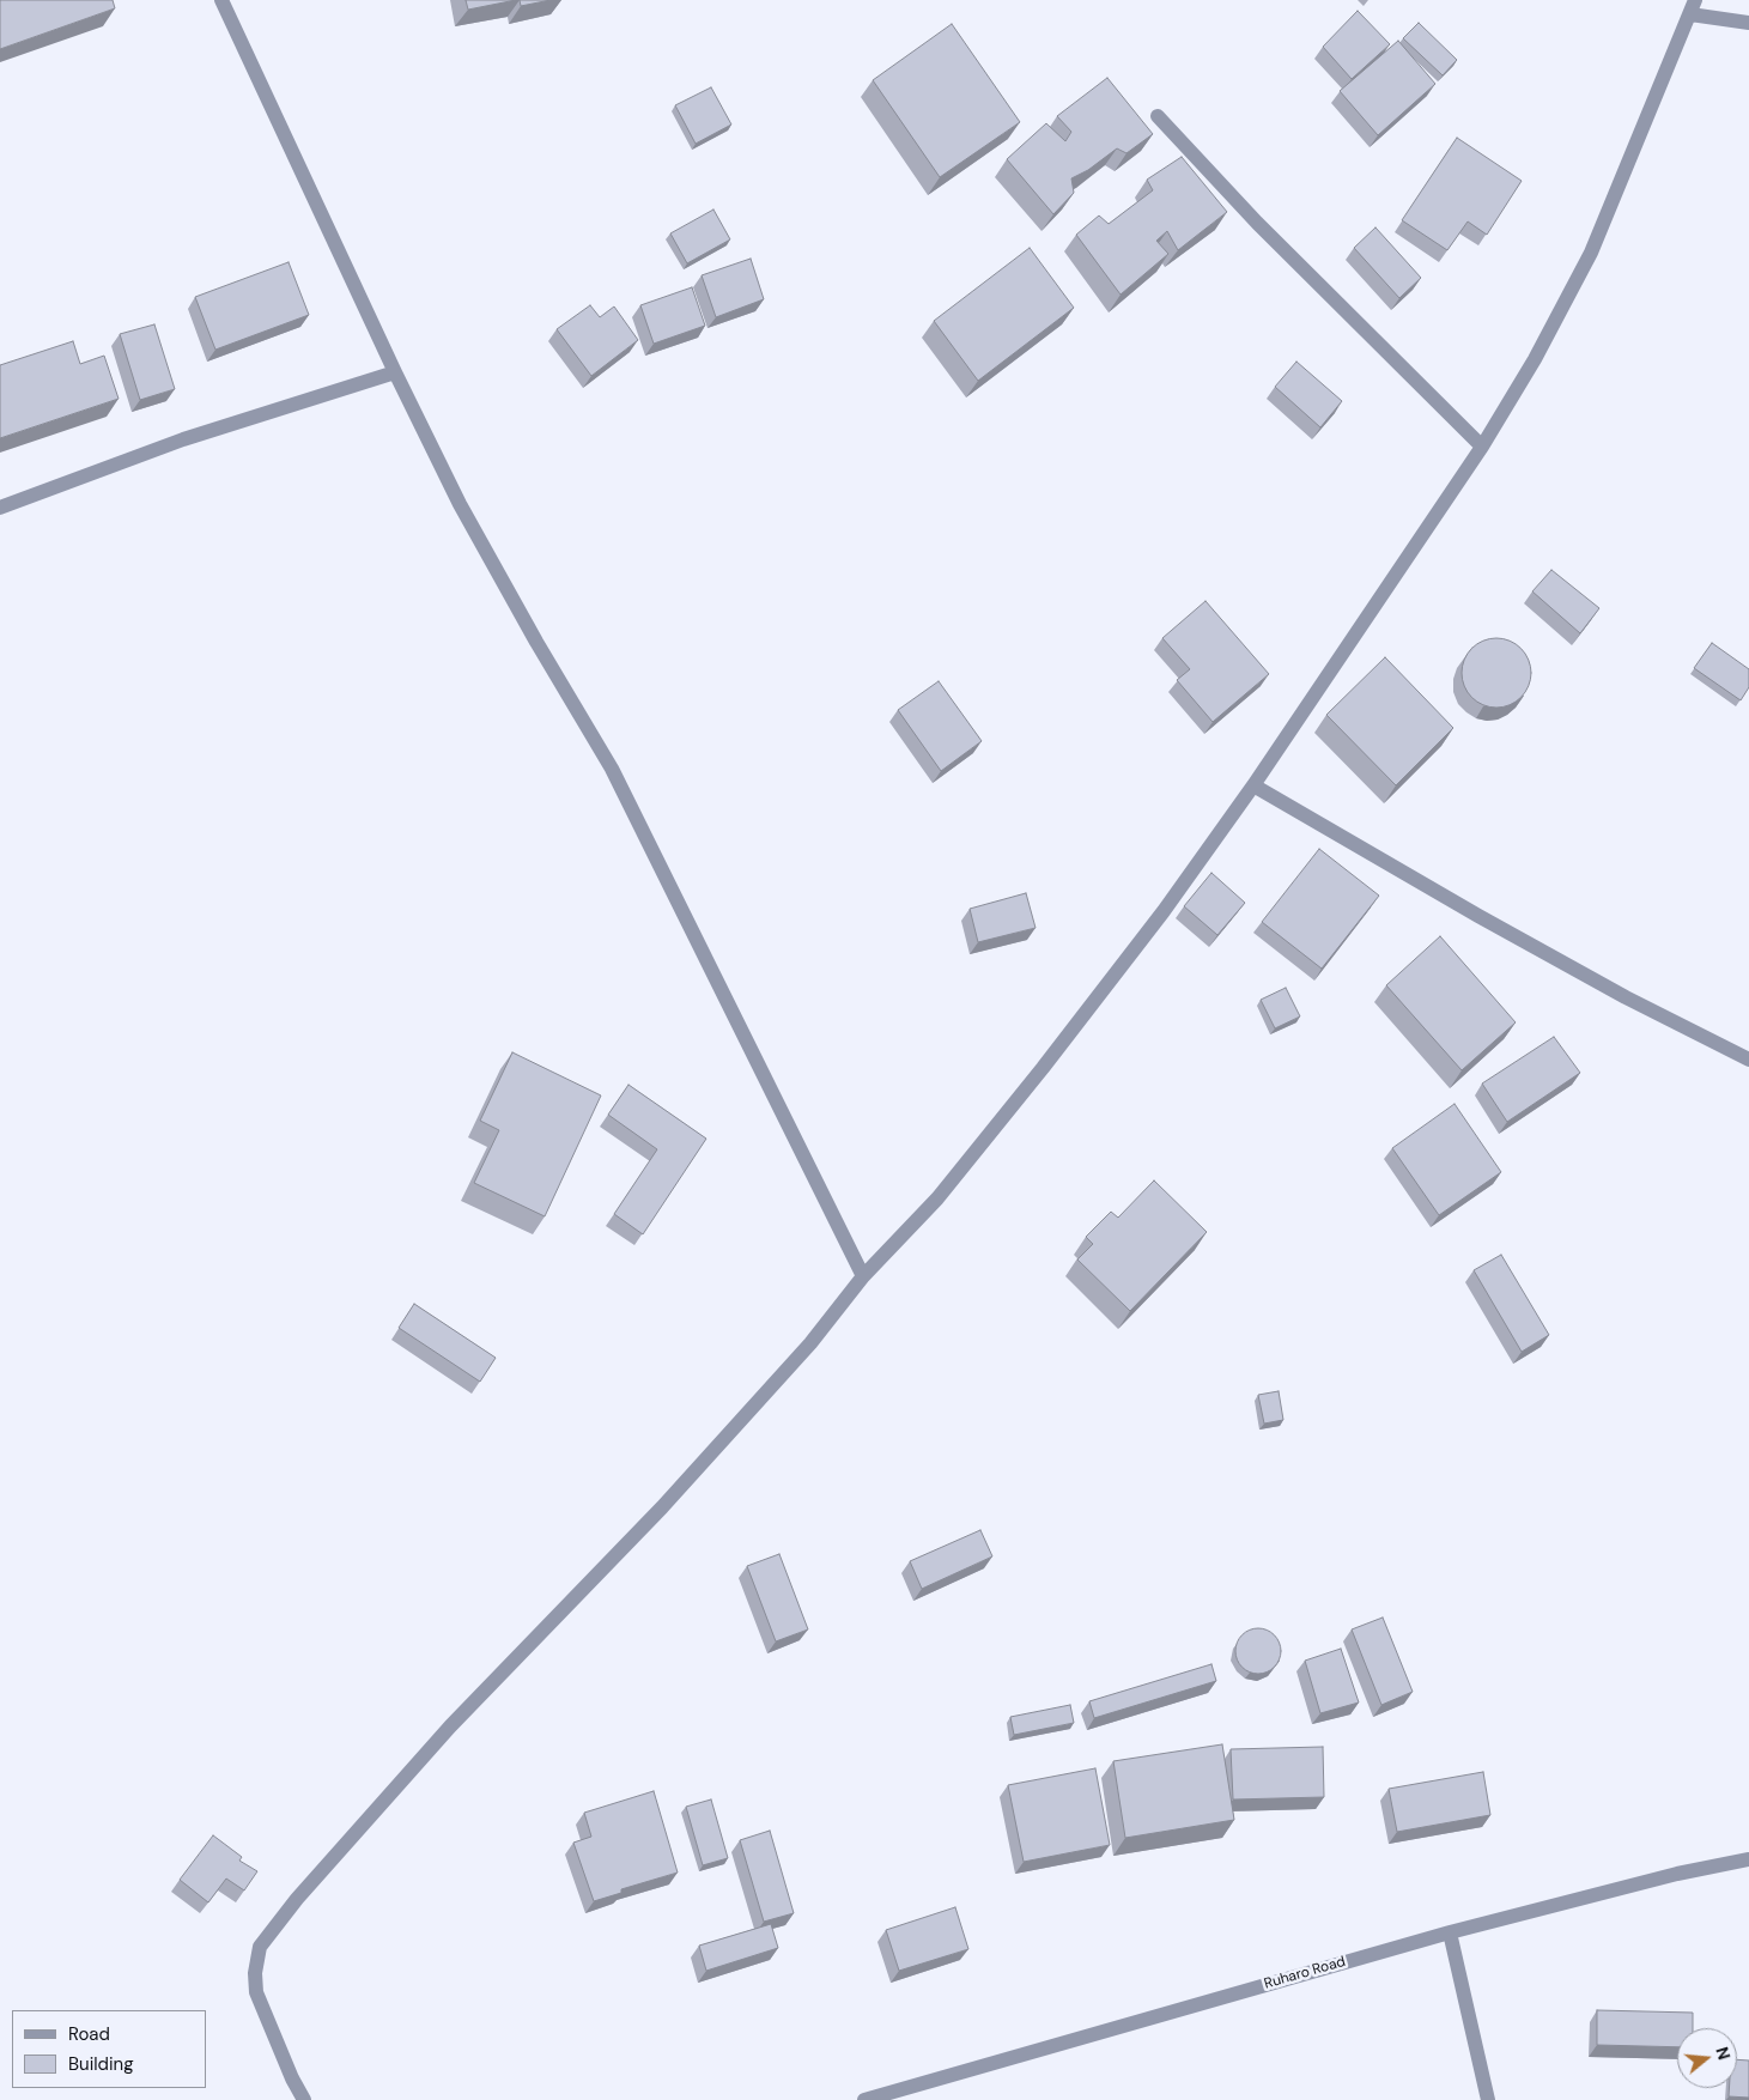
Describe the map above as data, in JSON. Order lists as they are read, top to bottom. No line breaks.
{"streets":{"street":["Ruharo Road"]},"legend":["Road","Building"],"north":"right"}
